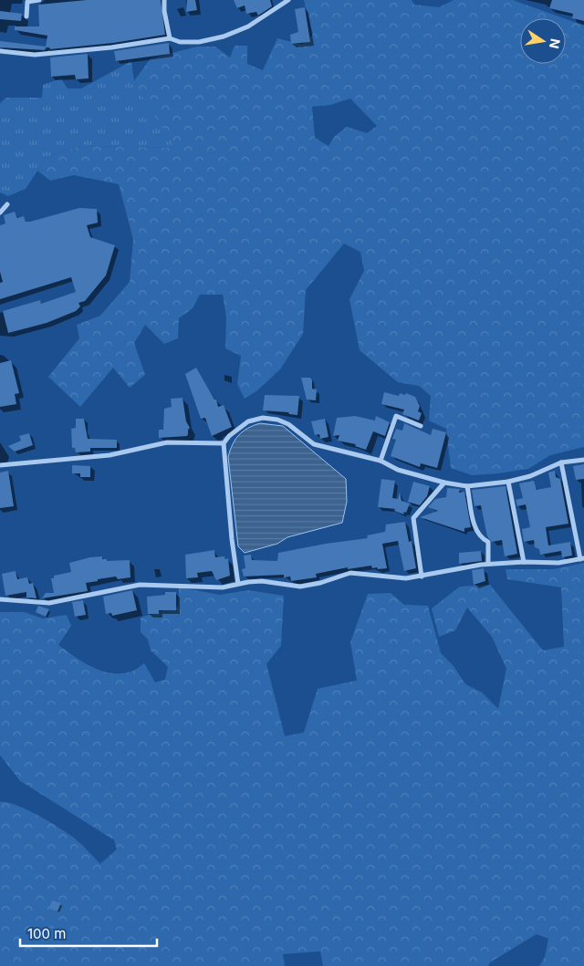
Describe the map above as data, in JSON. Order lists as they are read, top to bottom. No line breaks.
{"scale_bar":"100 m","north":"right"}
